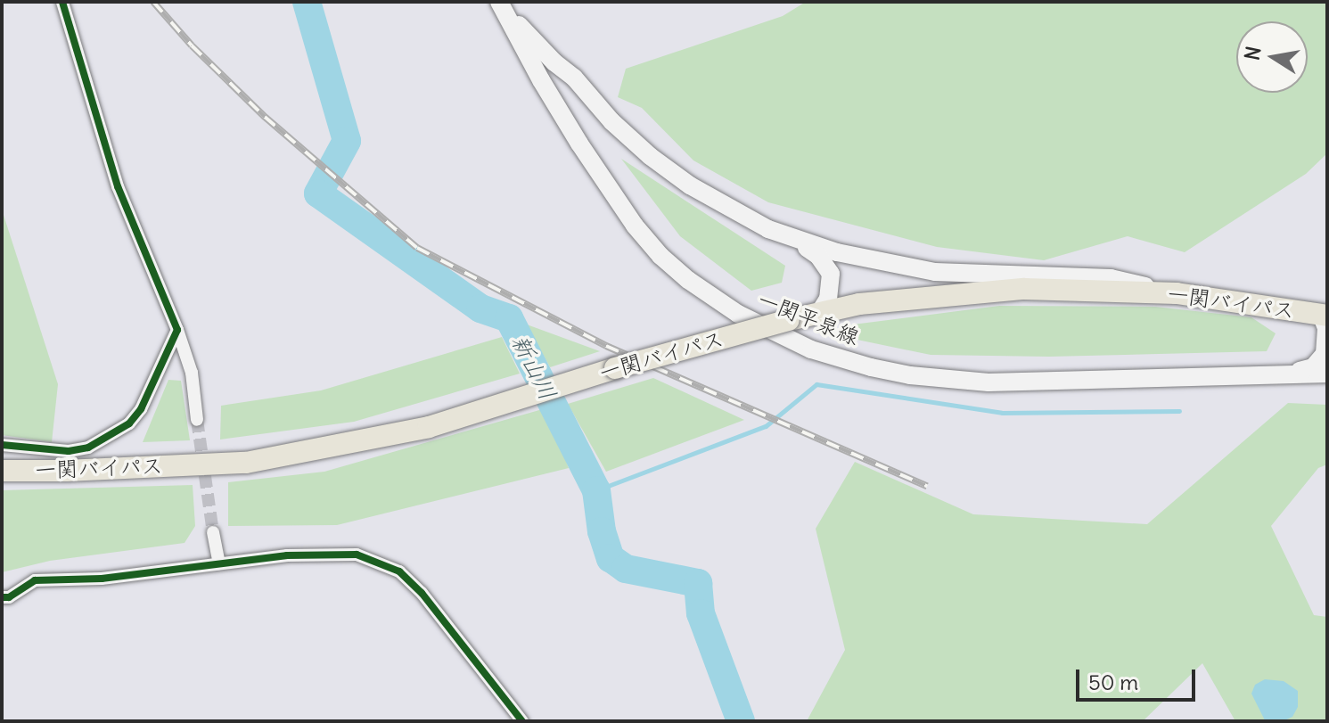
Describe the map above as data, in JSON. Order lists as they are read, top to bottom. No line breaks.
{"streets":{"highway":["一関バイパス"],"main road":["一関平泉線"]},"crossings":[["一関バイパス","一関平泉線"]],"water":["新山川"],"scale_bar":"50 m","north":"left"}
